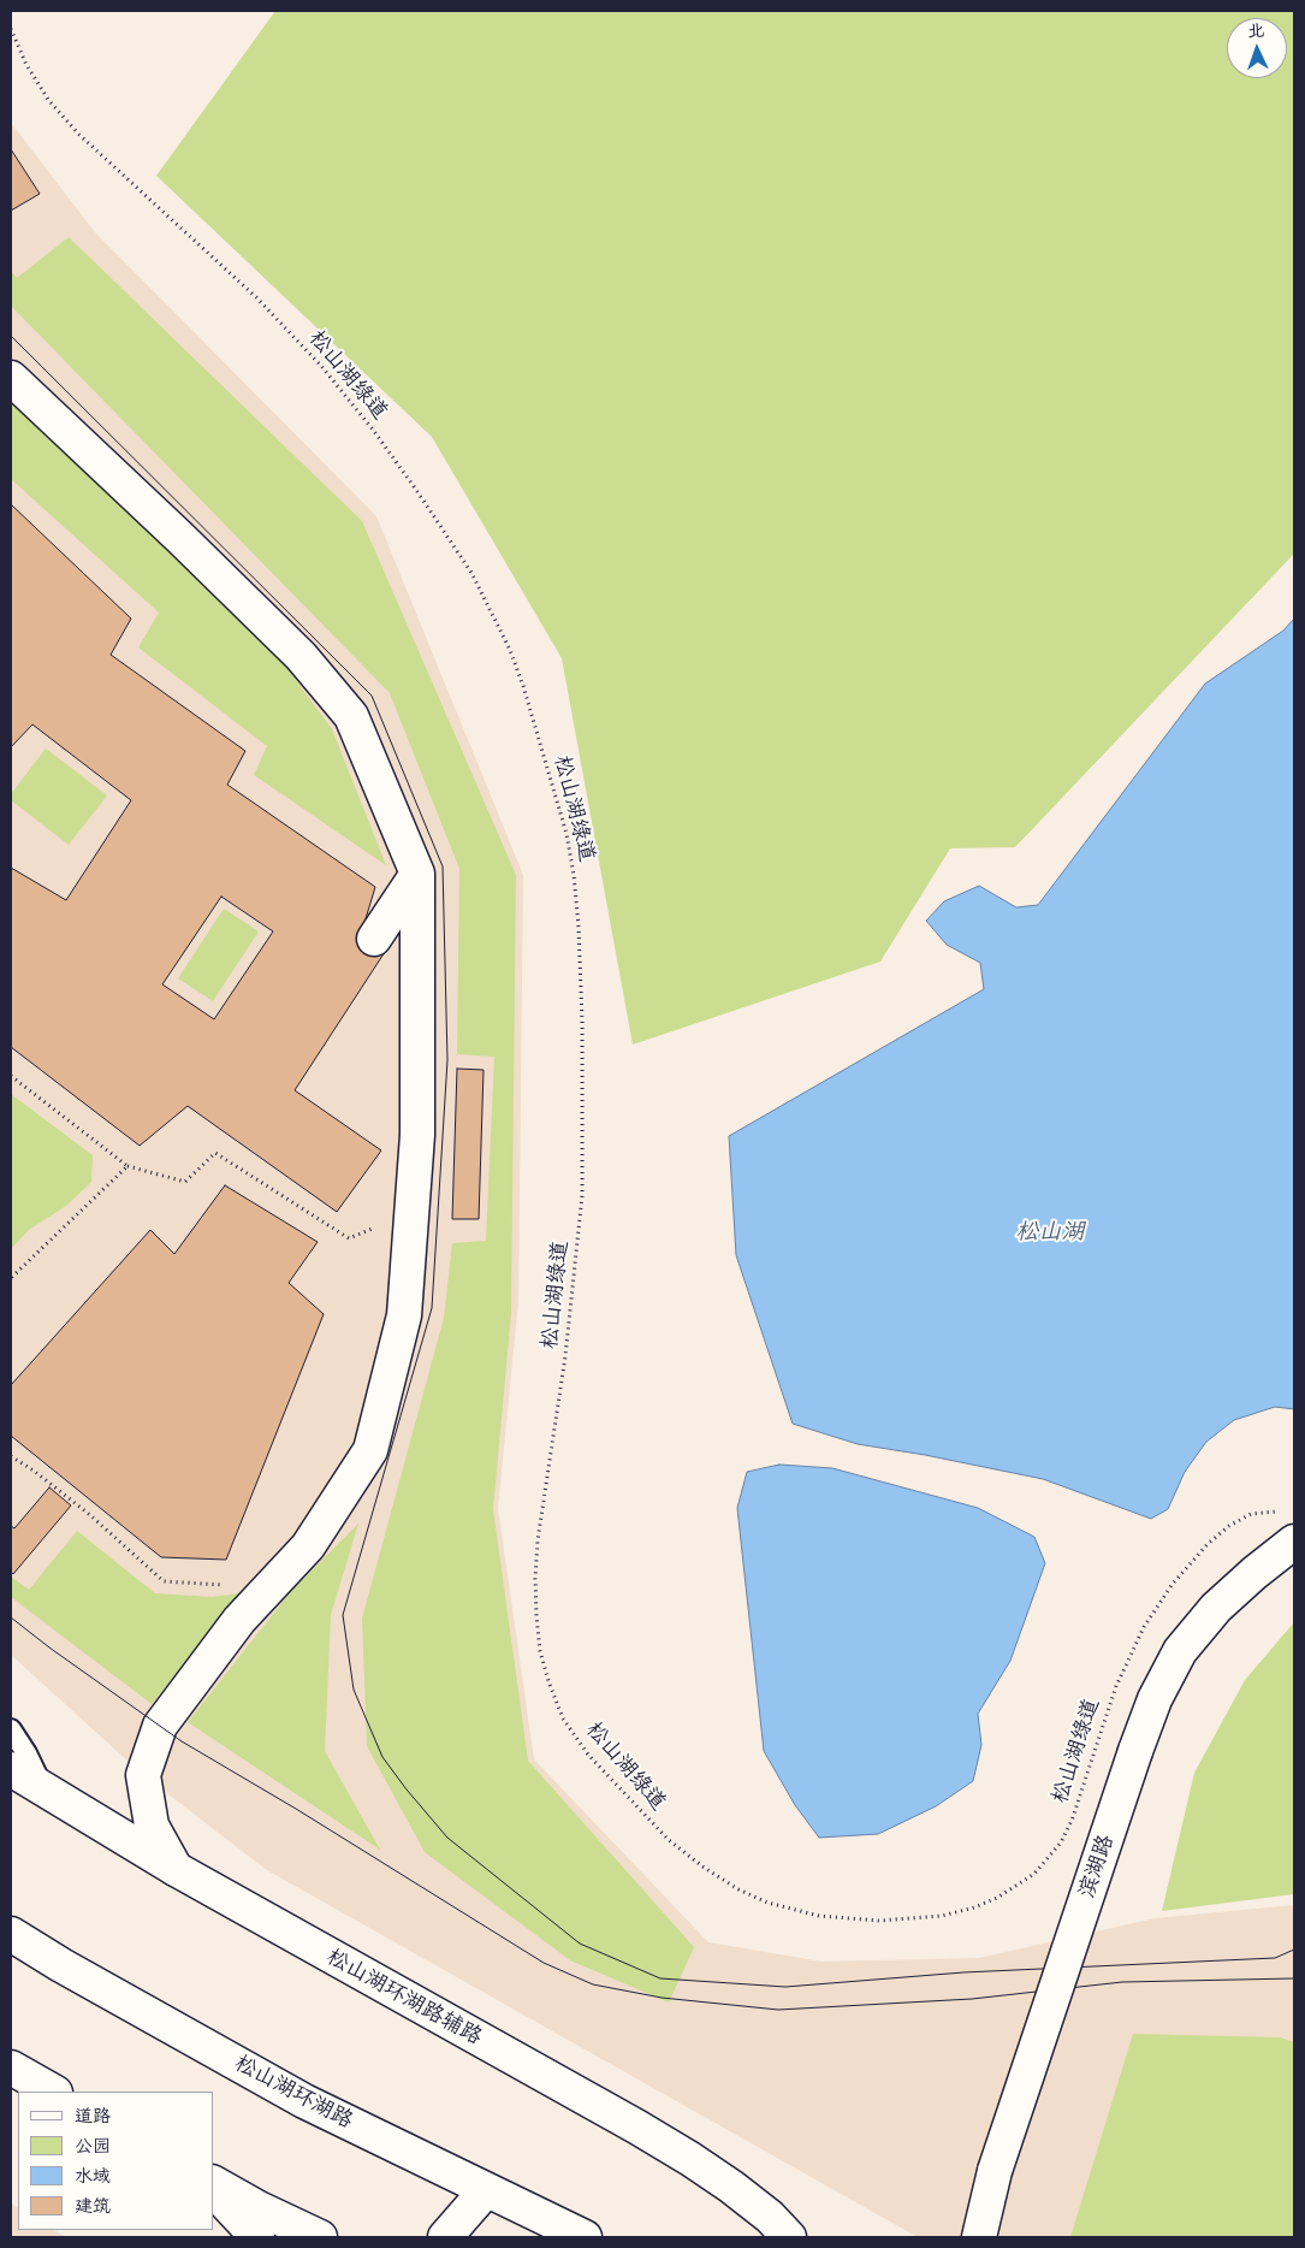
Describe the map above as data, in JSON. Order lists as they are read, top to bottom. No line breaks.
{"streets":{"street":["滨湖路","松山湖环湖路辅路","松山湖环湖路"],"path":["松山湖绿道"]},"crossings":[["松山湖绿道","滨湖路"]],"water":["松山湖"],"legend":["道路","公园","水域","建筑"],"north":"top"}
